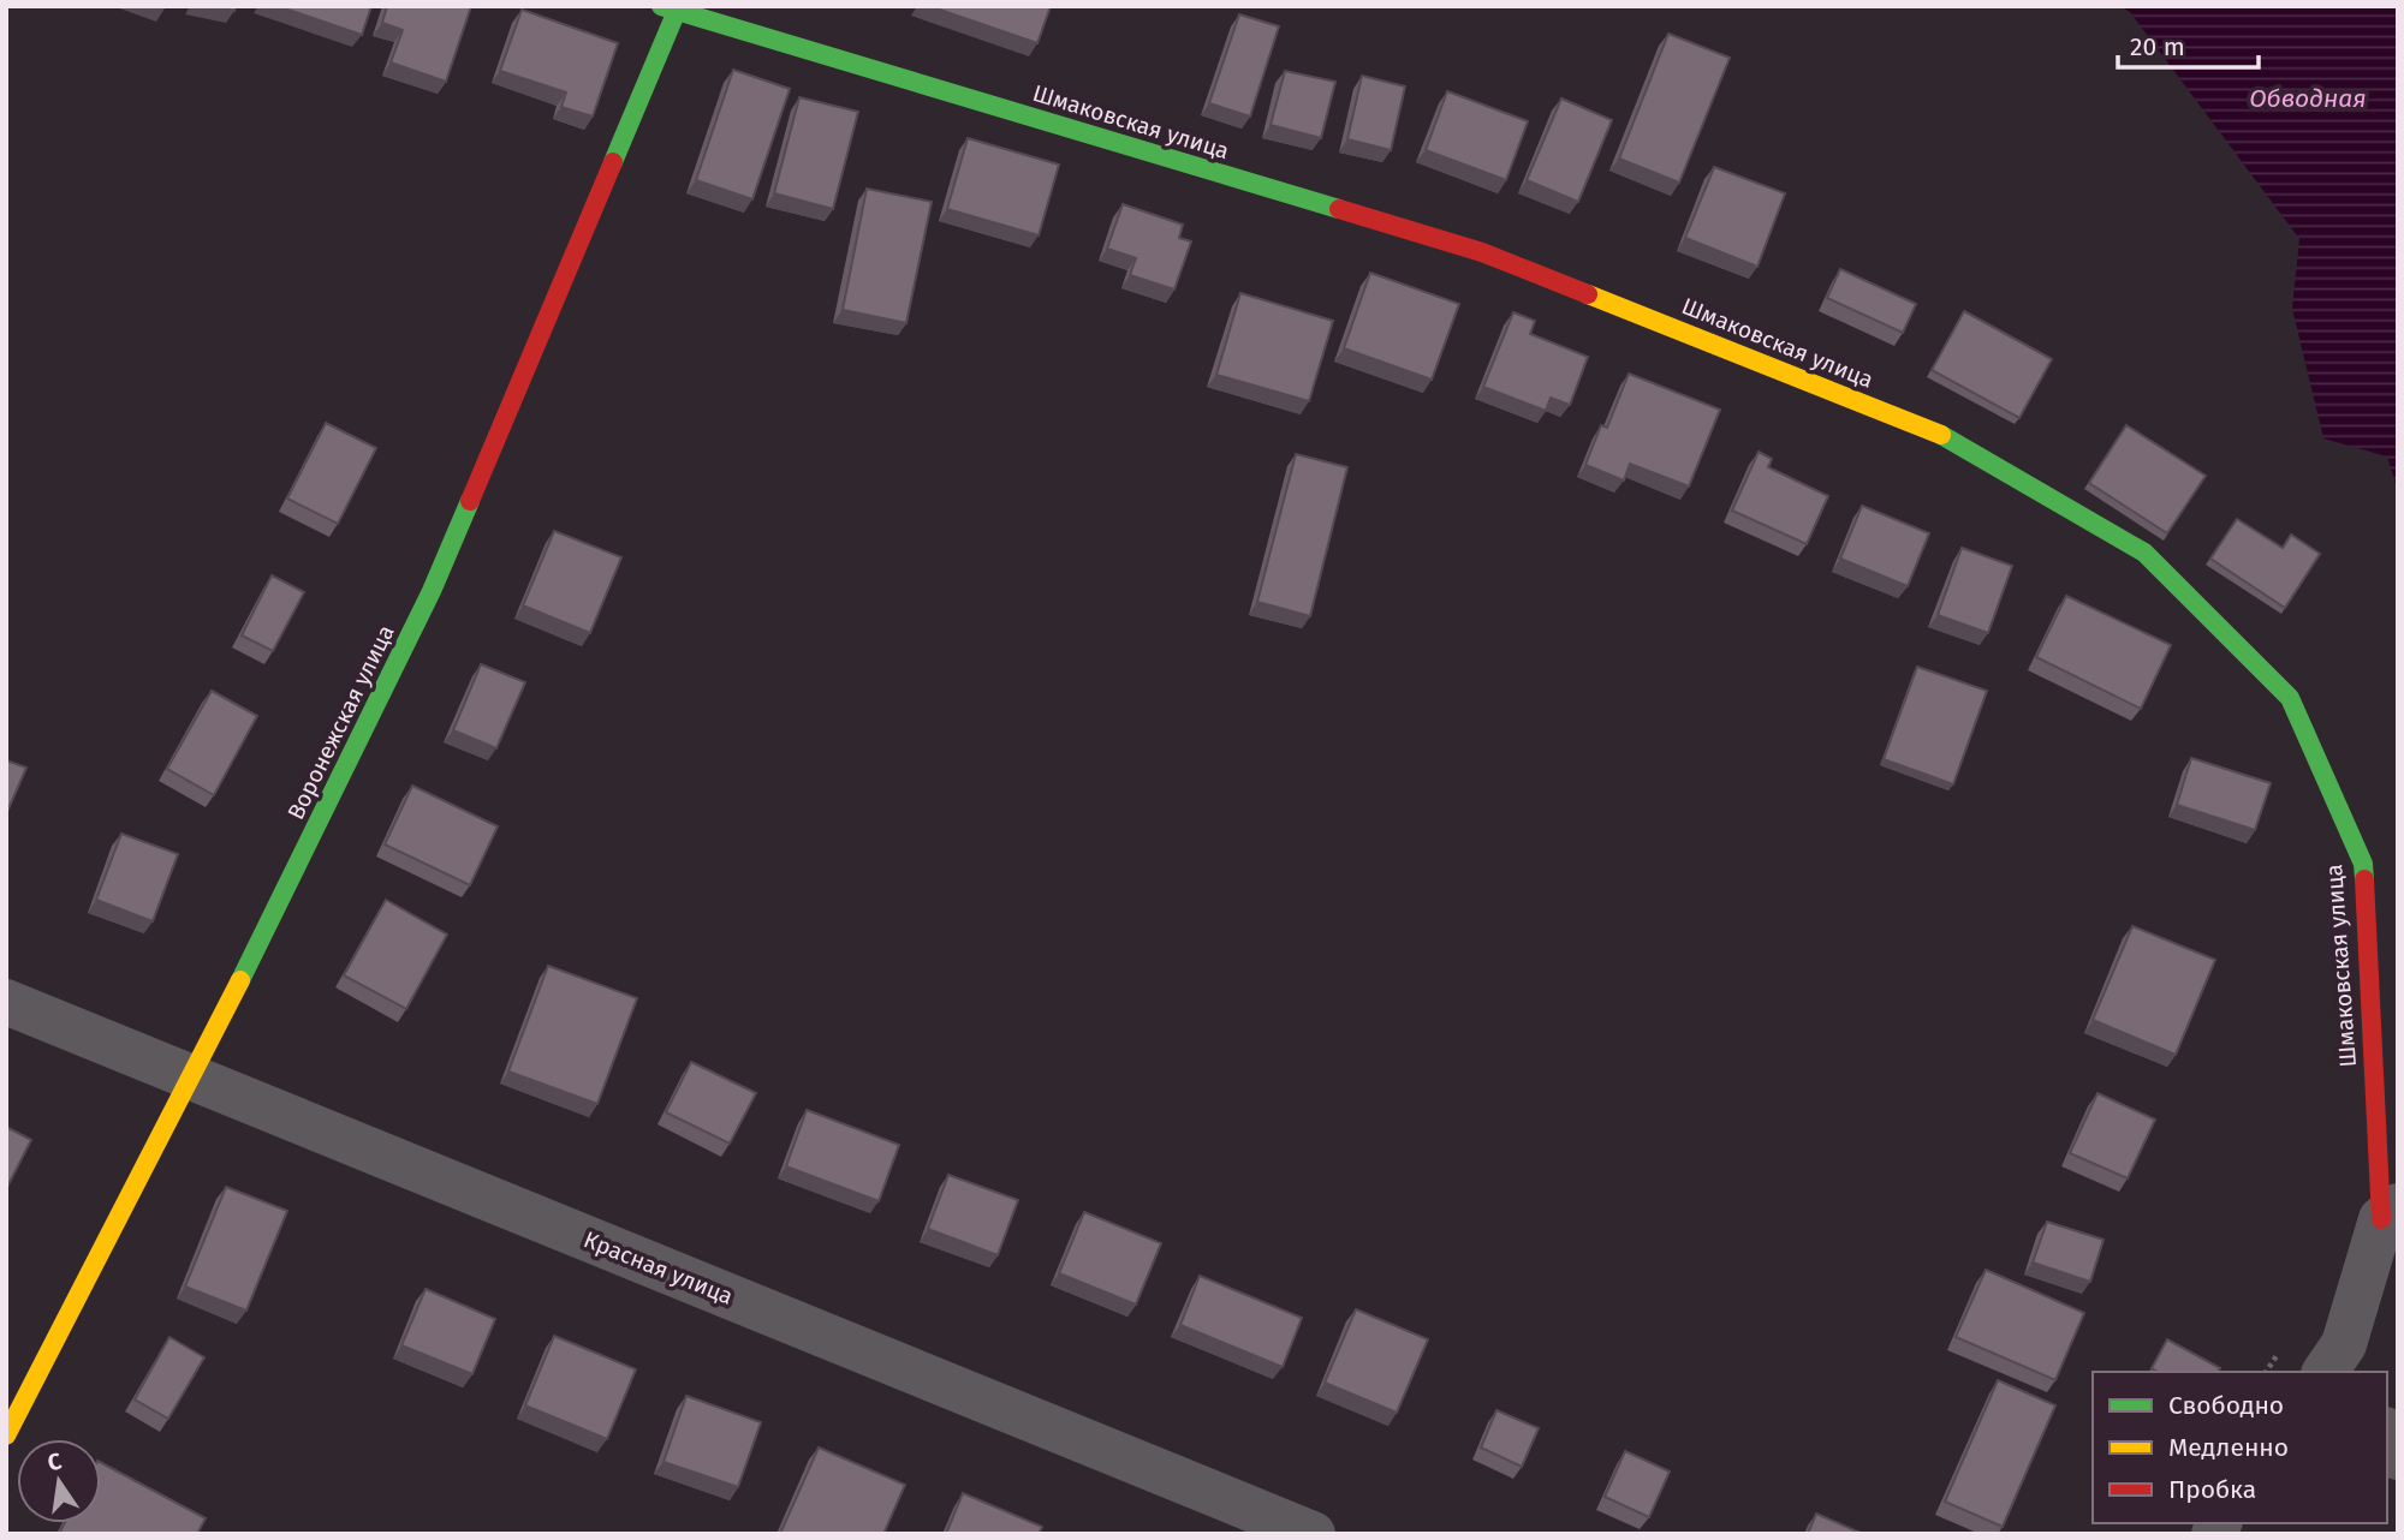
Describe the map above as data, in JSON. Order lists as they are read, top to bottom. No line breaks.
{"streets":{"street":["Шмаковская улица","Воронежская улица","Красная улица"]},"crossings":[["Шмаковская улица","Воронежская улица"],["Воронежская улица","Красная улица"]],"water":["Обводная"],"legend":["Свободно","Медленно","Пробка"],"scale_bar":"20 m","north":"top"}
